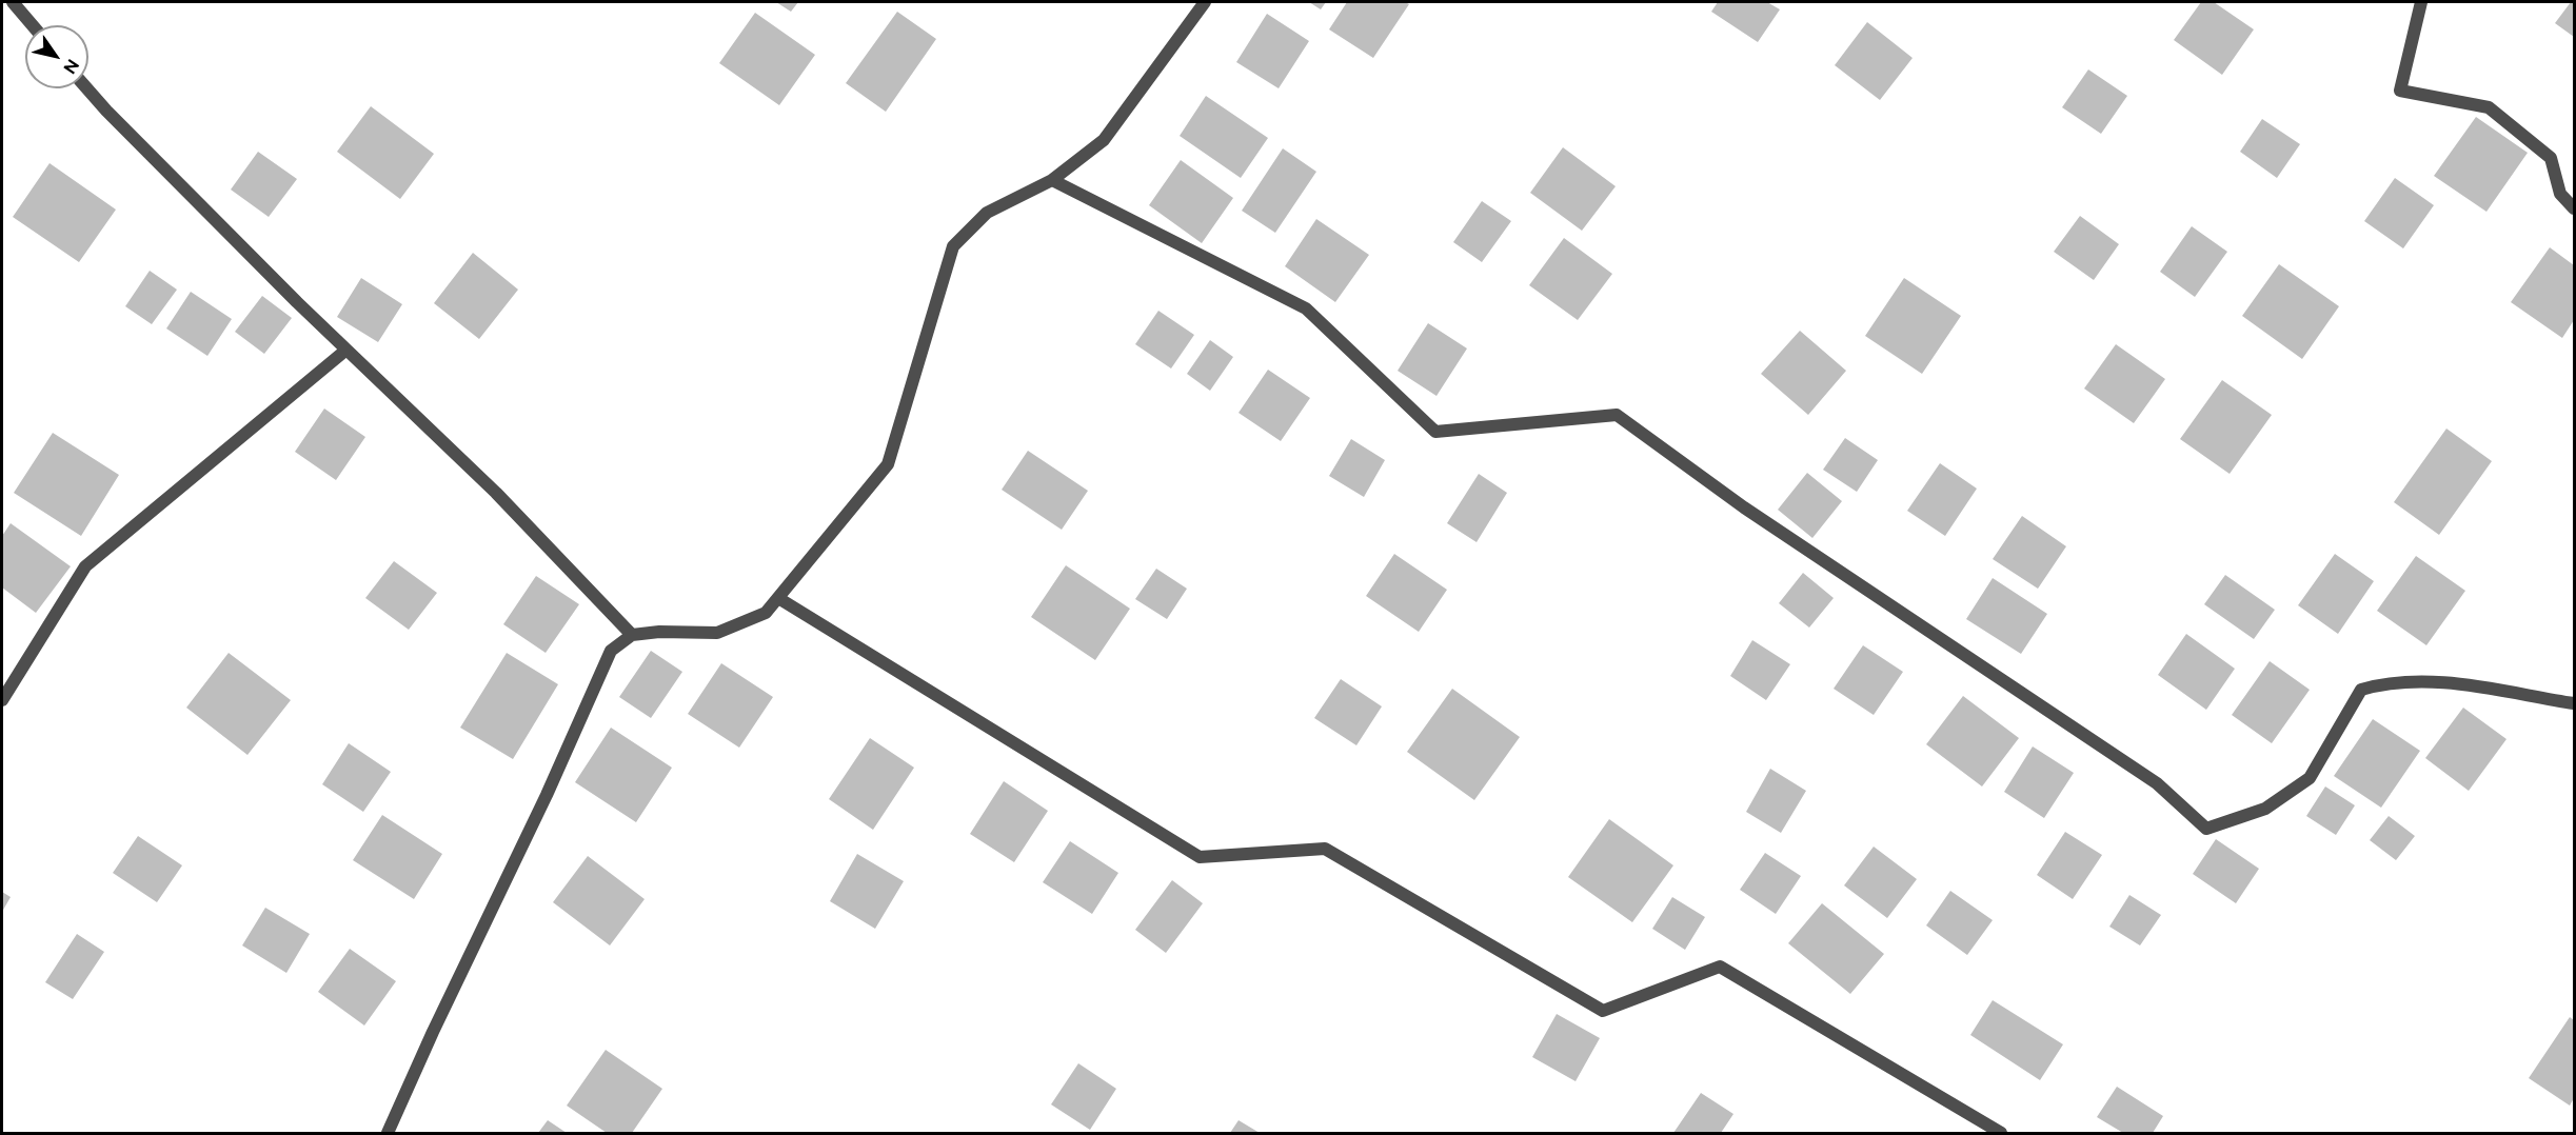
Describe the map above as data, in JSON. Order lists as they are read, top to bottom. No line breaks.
{"north":"bottom right"}
